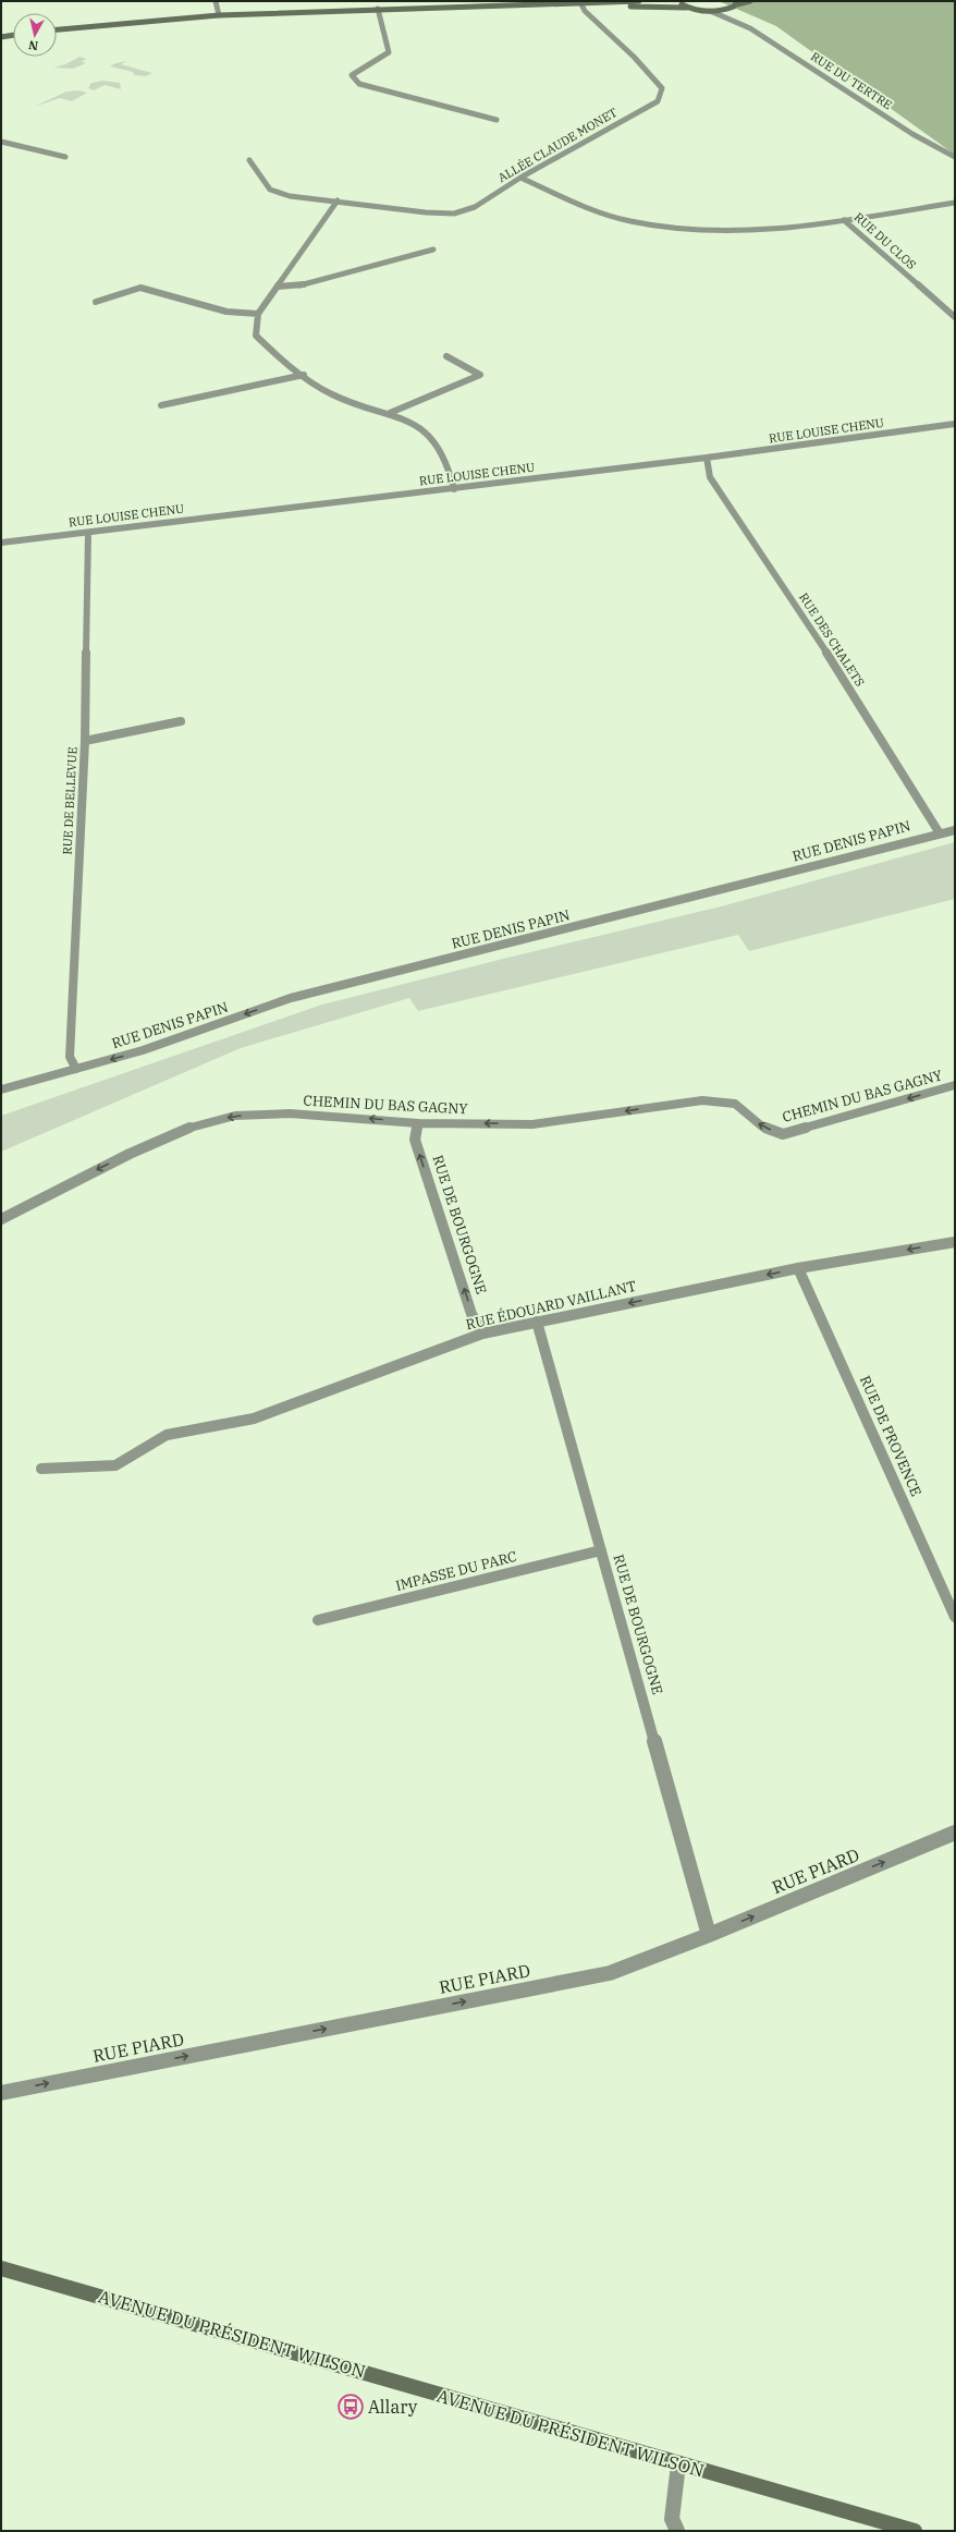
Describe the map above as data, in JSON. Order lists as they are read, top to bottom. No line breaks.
{"streets":{"main road":["AVENUE DU PRÉSIDENT WILSON"],"street":["RUE DU TERTRE","ALLÉE CLAUDE MONET","RUE DU CLOS","RUE LOUISE CHENU","RUE DES CHALETS","RUE DE BELLEVUE","RUE DENIS PAPIN","CHEMIN DU BAS GAGNY","RUE DE BOURGOGNE","RUE ÉDOUARD VAILLANT","RUE DE PROVENCE","IMPASSE DU PARC","RUE PIARD"]},"crossings":[["RUE LOUISE CHENU","RUE DES CHALETS"],["RUE LOUISE CHENU","RUE DE BELLEVUE"],["RUE DES CHALETS","RUE DENIS PAPIN"],["RUE DE BELLEVUE","RUE DENIS PAPIN"],["CHEMIN DU BAS GAGNY","RUE DE BOURGOGNE"],["RUE DE BOURGOGNE","RUE ÉDOUARD VAILLANT"],["RUE DE BOURGOGNE","IMPASSE DU PARC"],["RUE DE BOURGOGNE","RUE PIARD"],["RUE ÉDOUARD VAILLANT","RUE DE PROVENCE"]],"one_way":["RUE DENIS PAPIN","CHEMIN DU BAS GAGNY","RUE ÉDOUARD VAILLANT","RUE PIARD"],"places":{"bus stop":["Allary"]},"north":"bottom"}
